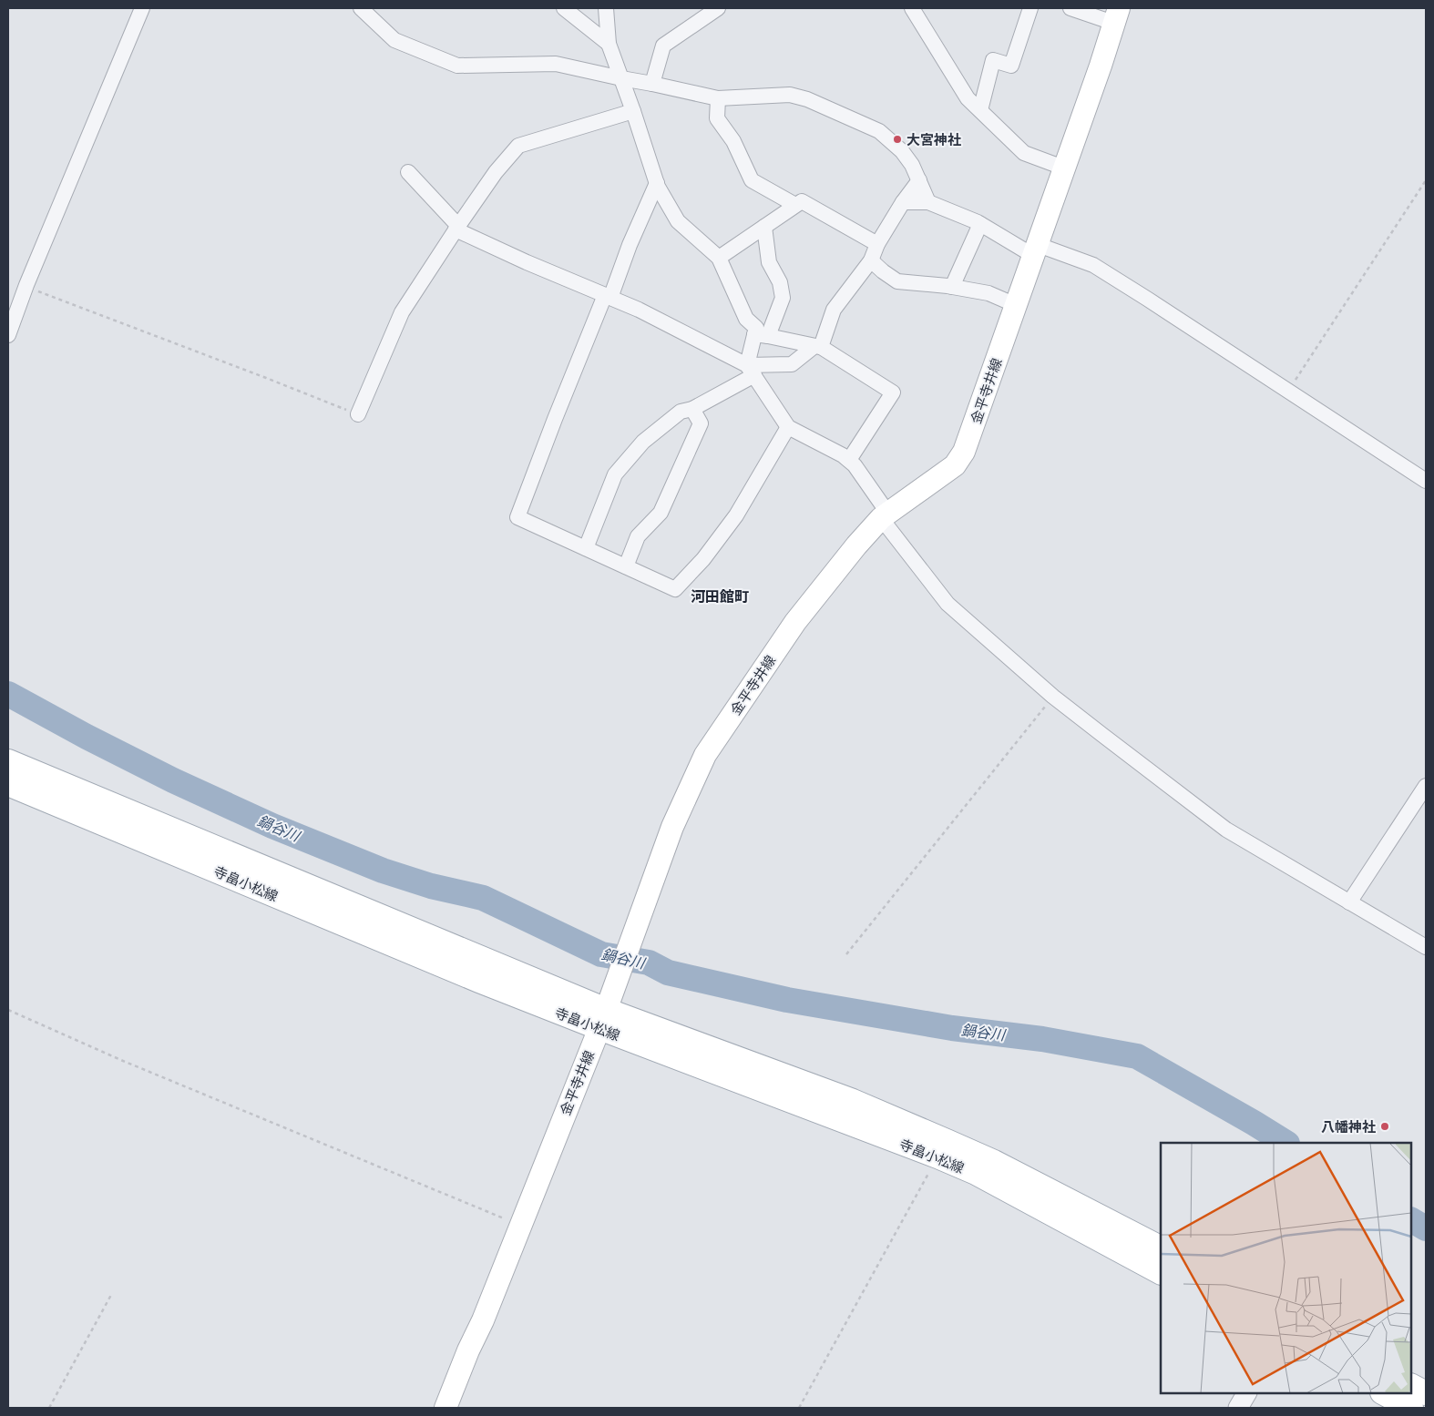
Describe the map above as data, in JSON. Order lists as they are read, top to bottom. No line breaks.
{"streets":{"main road":["金平寺井線","寺畠小松線"]},"crossings":[["金平寺井線","寺畠小松線"]],"districts":["河田館町"],"water":["鍋谷川"],"places":["大宮神社","八幡神社"]}
